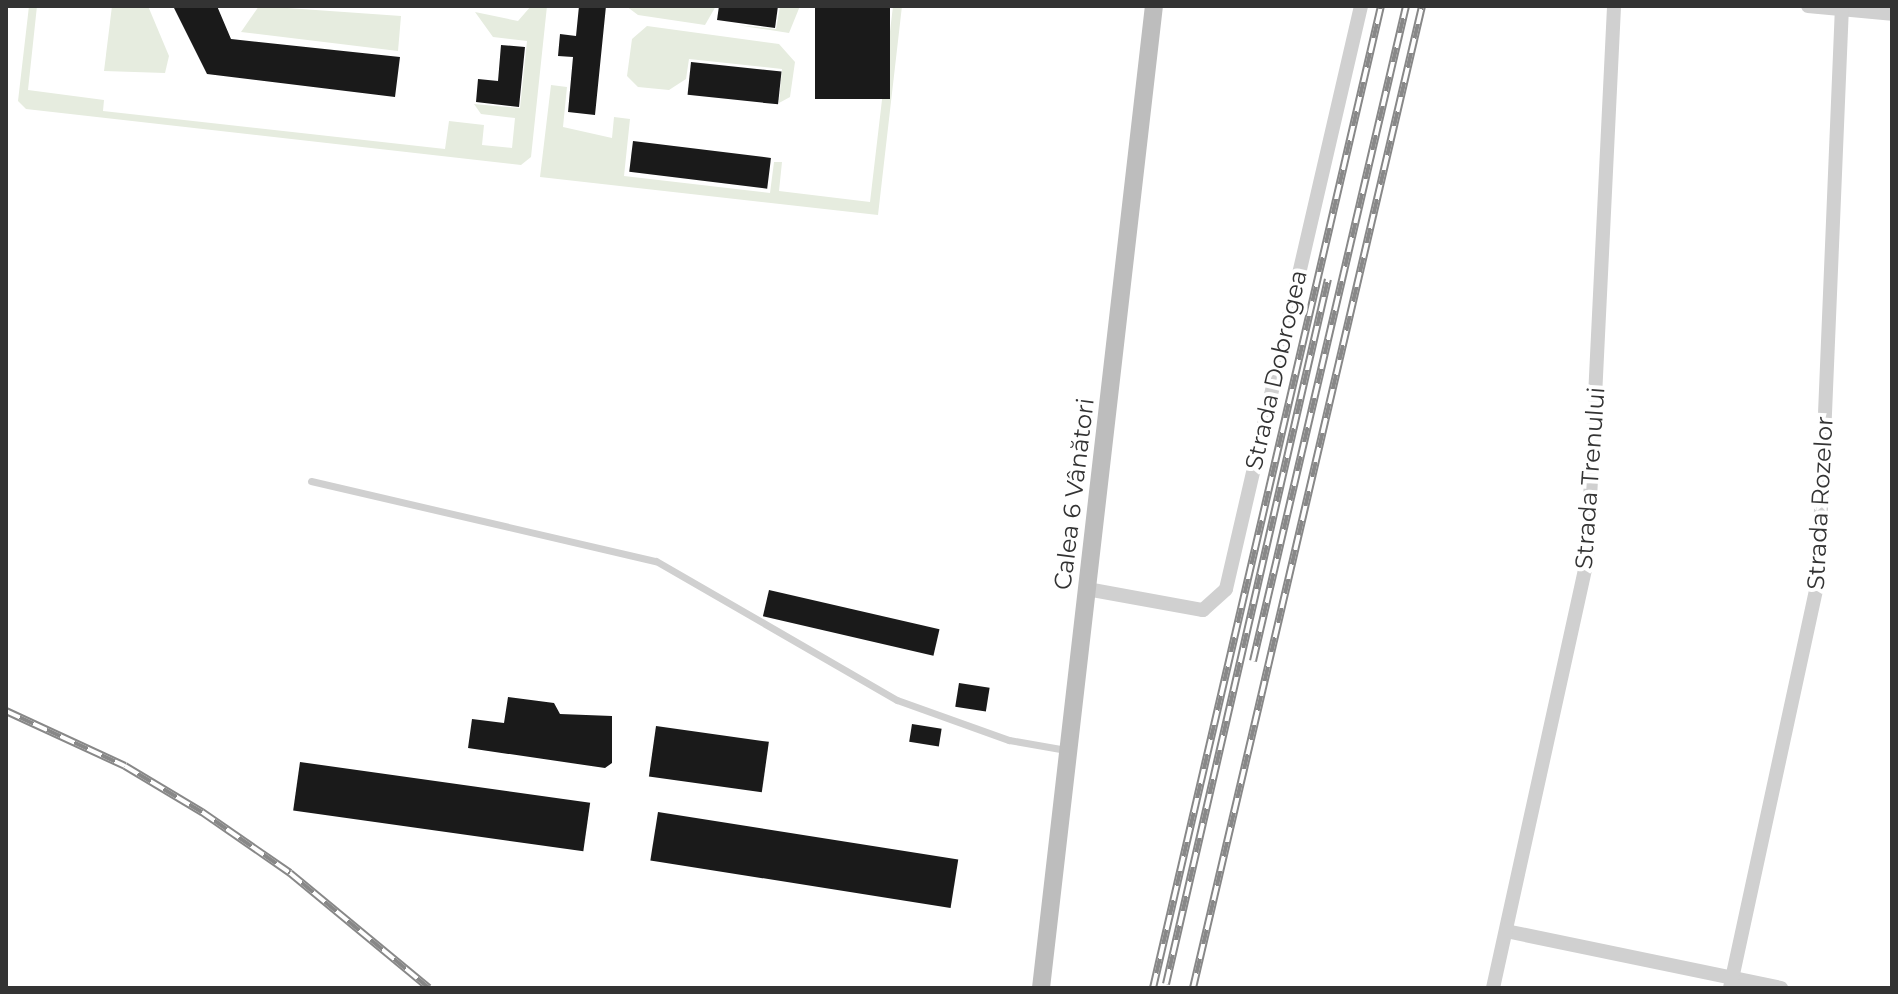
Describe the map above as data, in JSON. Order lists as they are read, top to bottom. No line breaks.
{"streets":{"main road":["Calea 6 Vânători"],"street":["Strada Dobrogea","Strada Trenului","Strada Rozelor"]},"crossings":[["Strada Dobrogea","Calea 6 Vânători"]]}
